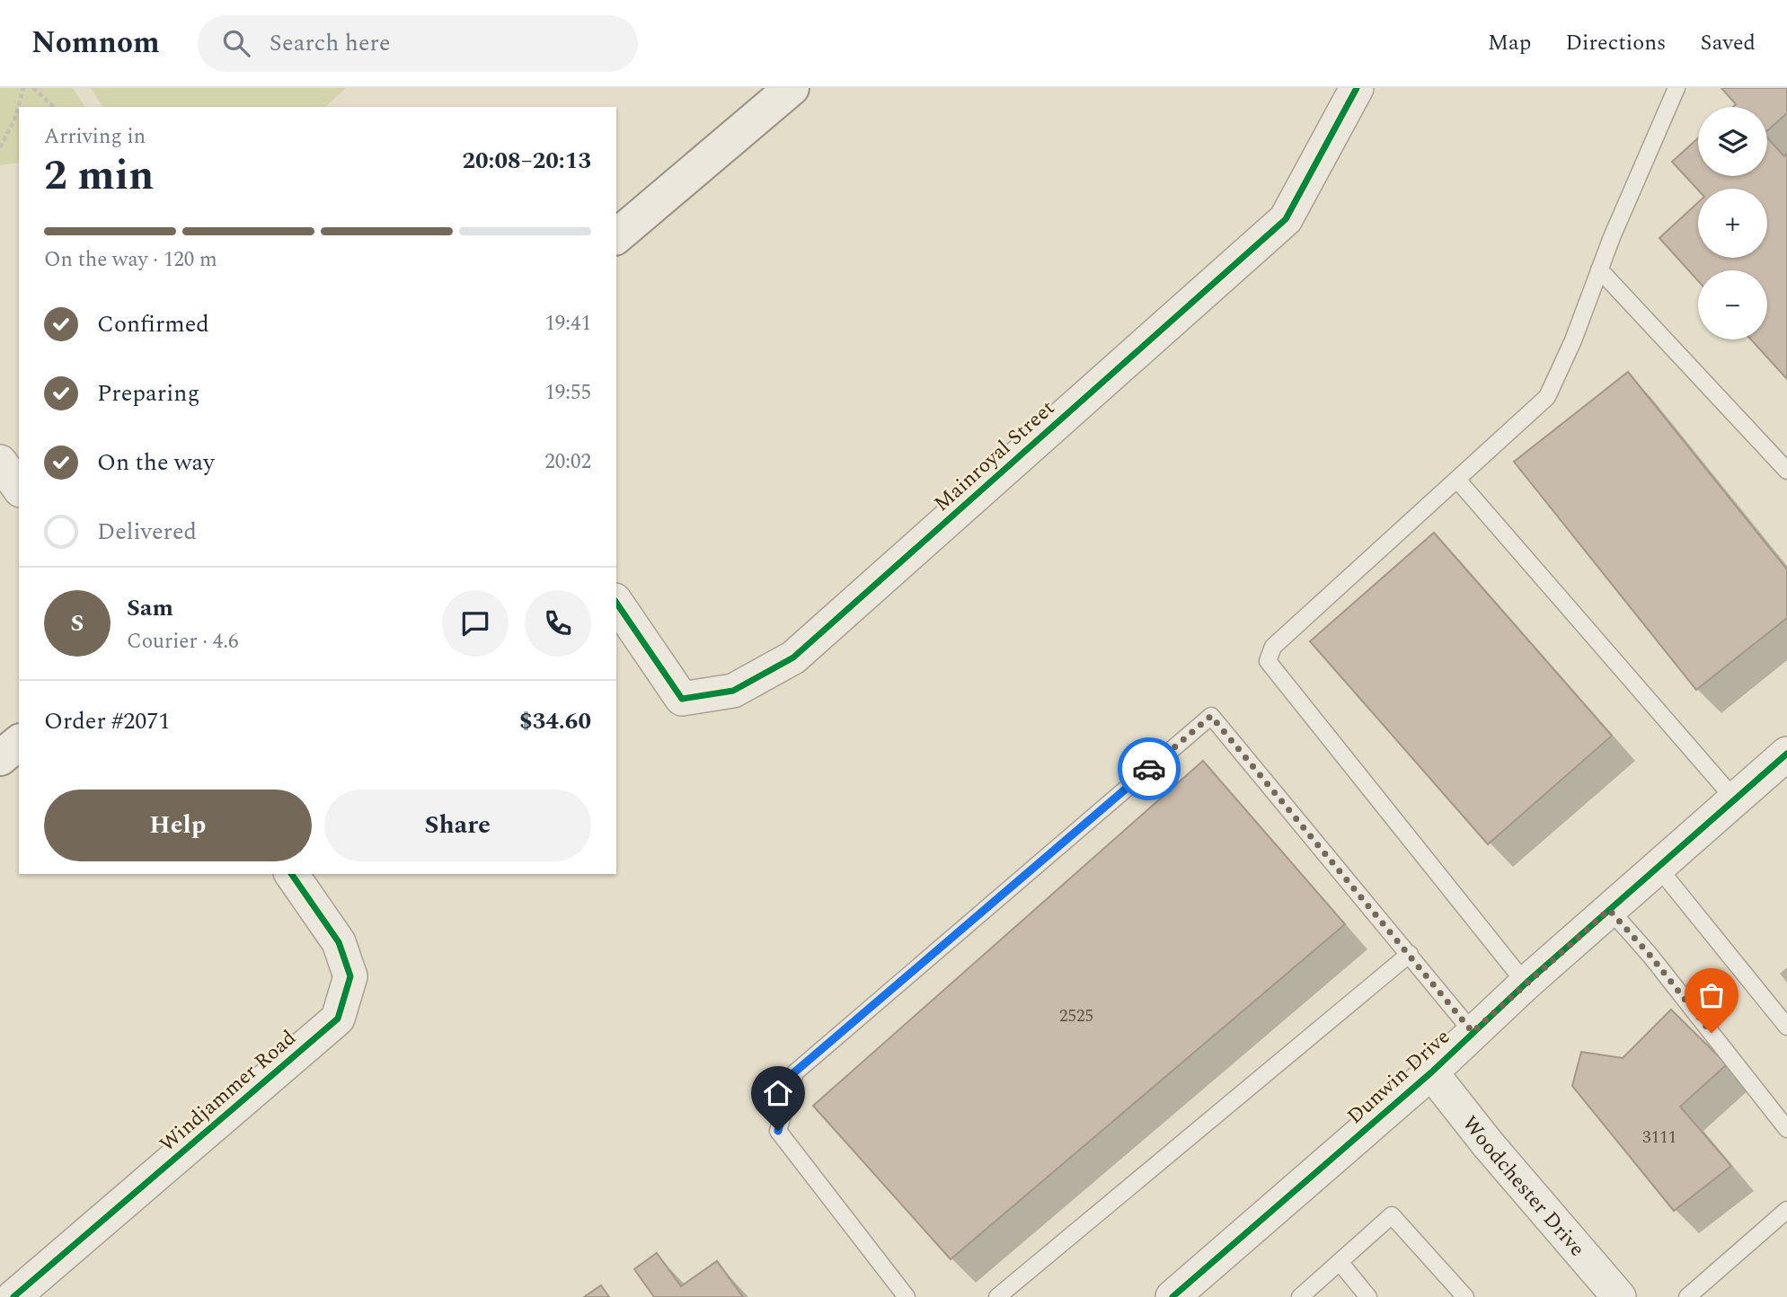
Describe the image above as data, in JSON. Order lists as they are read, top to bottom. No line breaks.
{"streets":{"street":["Mainroyal Street","Dunwin Drive","Windjammer Road","Woodchester Drive"]},"crossings":[["Dunwin Drive","Woodchester Drive"]],"house_numbers":["2525","3111"],"page":{"header":"Nomnom","search":"Search here","nav":["Map","Directions","Saved"],"map_buttons":["+","−"],"heading":["2 min","Arriving in","20:08–20:13"],"panel":["Sam","Courier · 4.6","Order #2071","$34.60"],"bar":"On the way · 120 m","list":[["Confirmed","19:41"],["Preparing","19:55"],["On the way","20:02"],"Delivered"],"round":"S","buttons":["Help","Share"]}}
